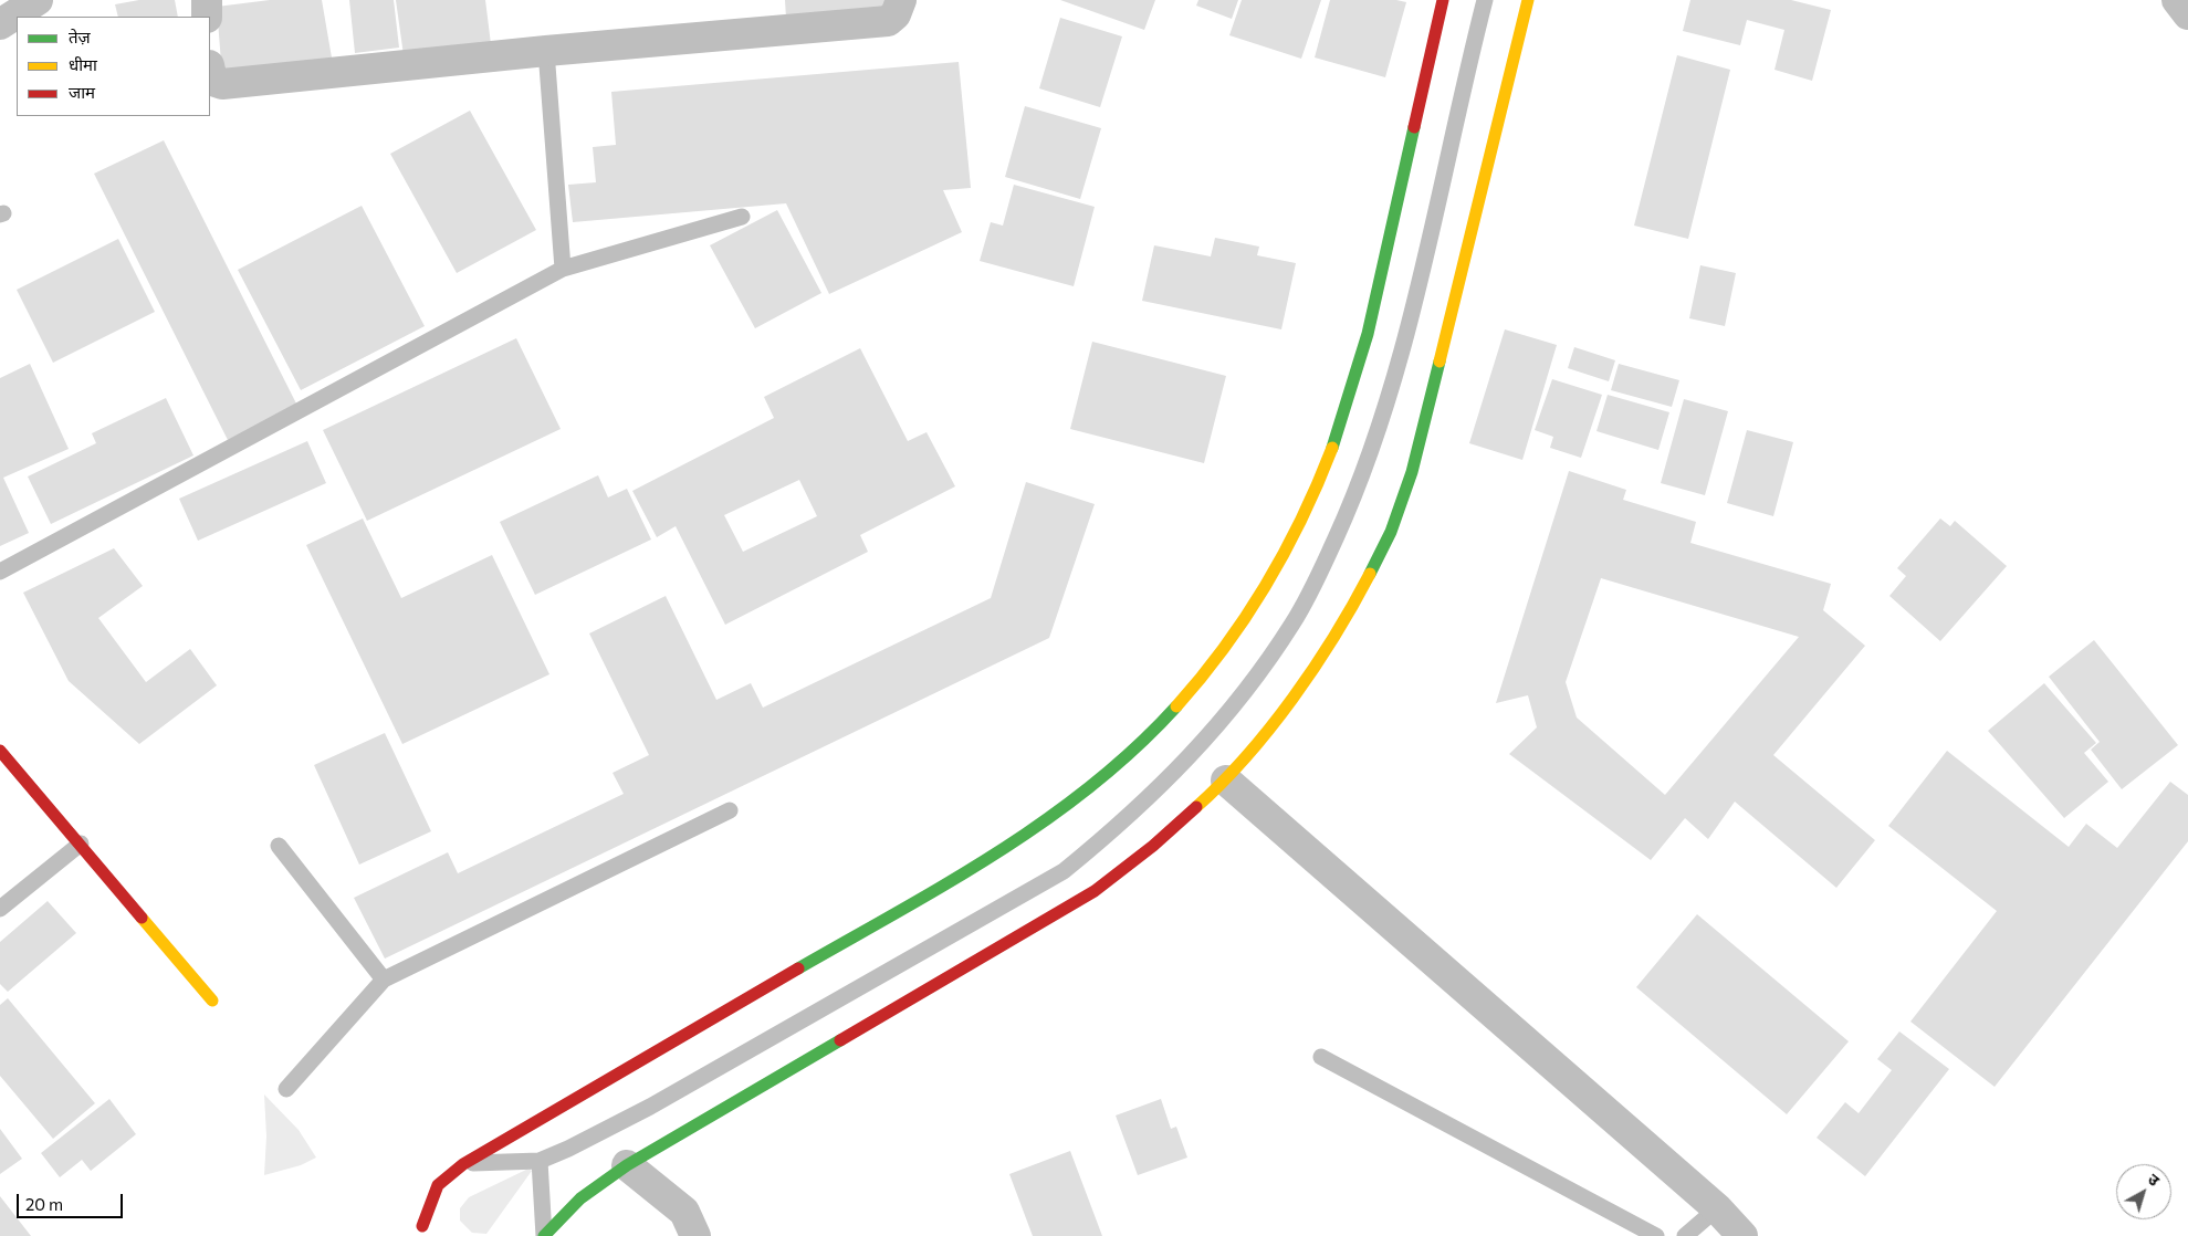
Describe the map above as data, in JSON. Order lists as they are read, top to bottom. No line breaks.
{"legend":["तेज़","धीमा","जाम"],"scale_bar":"20 m","north":"top right"}
